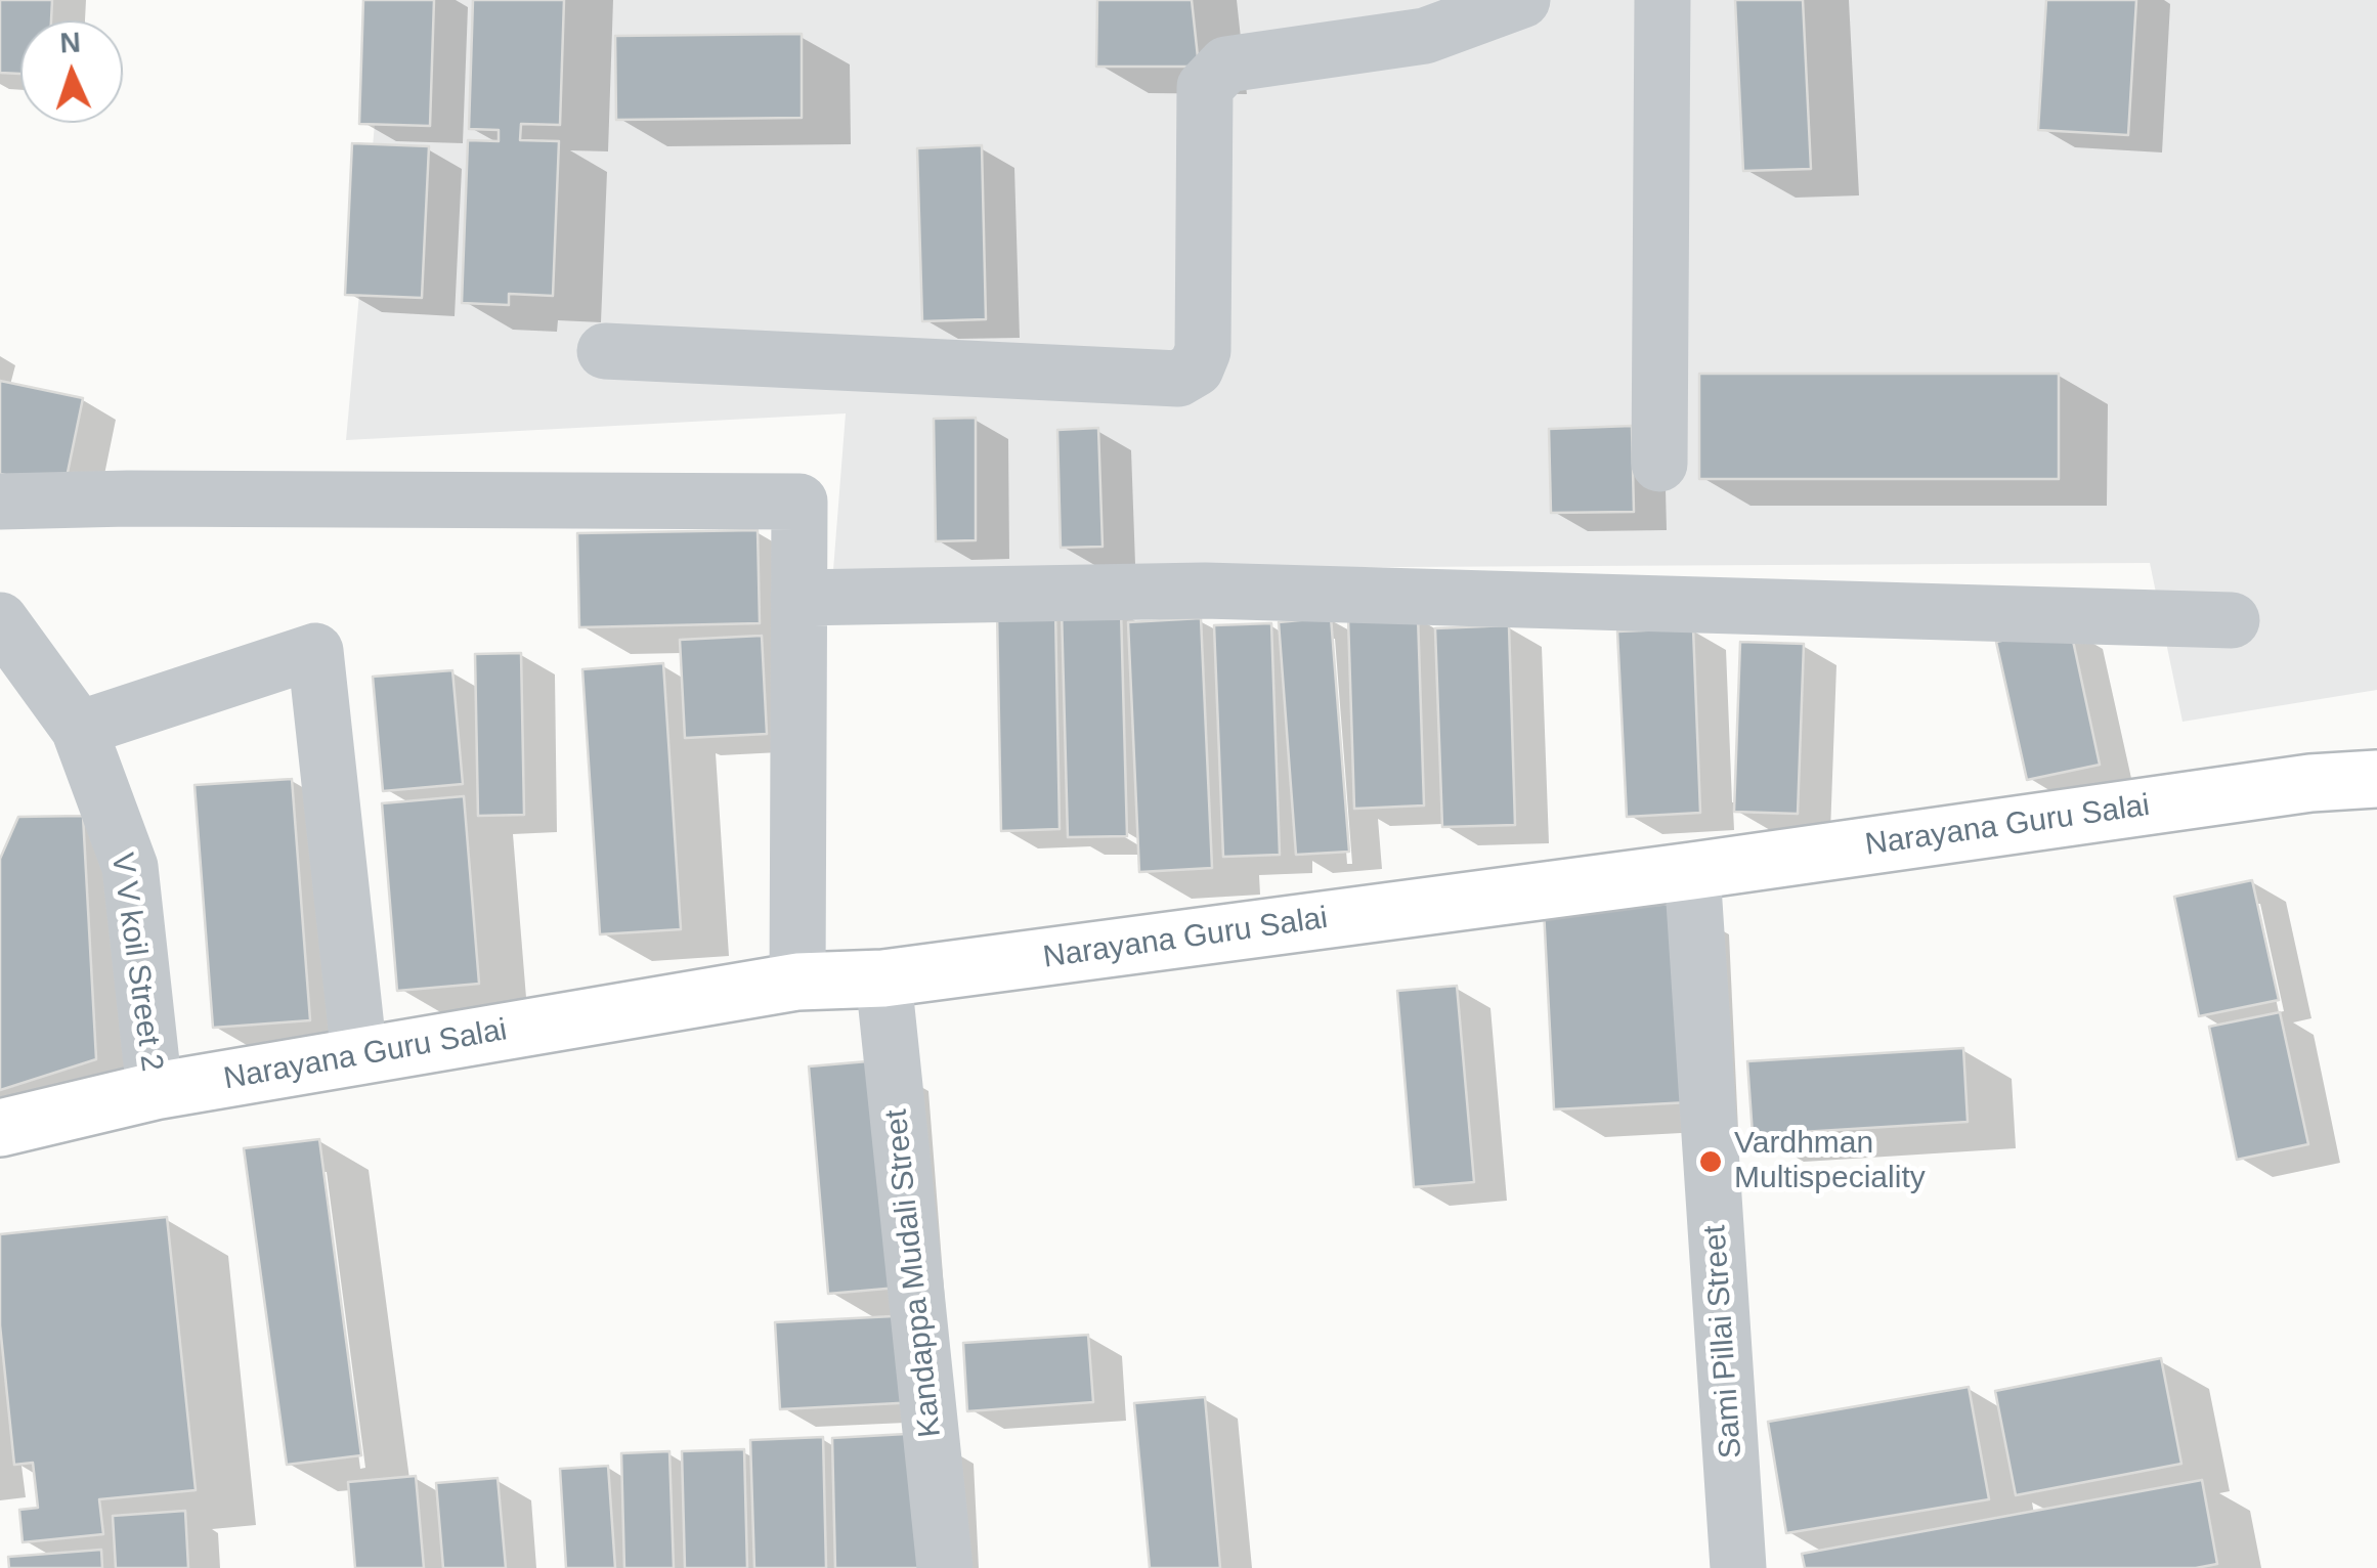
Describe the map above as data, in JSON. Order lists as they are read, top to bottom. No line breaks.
{"streets":{"main road":["Narayana Guru Salai"],"street":["V V koil Street 2","Kandappa Mudali Street","Sami Pillai Street"]},"crossings":[["Narayana Guru Salai","V V koil Street 2"],["Narayana Guru Salai","Kandappa Mudali Street"],["Narayana Guru Salai","Sami Pillai Street"]],"places":["Vardhman Multispeciality"],"north":"top"}
